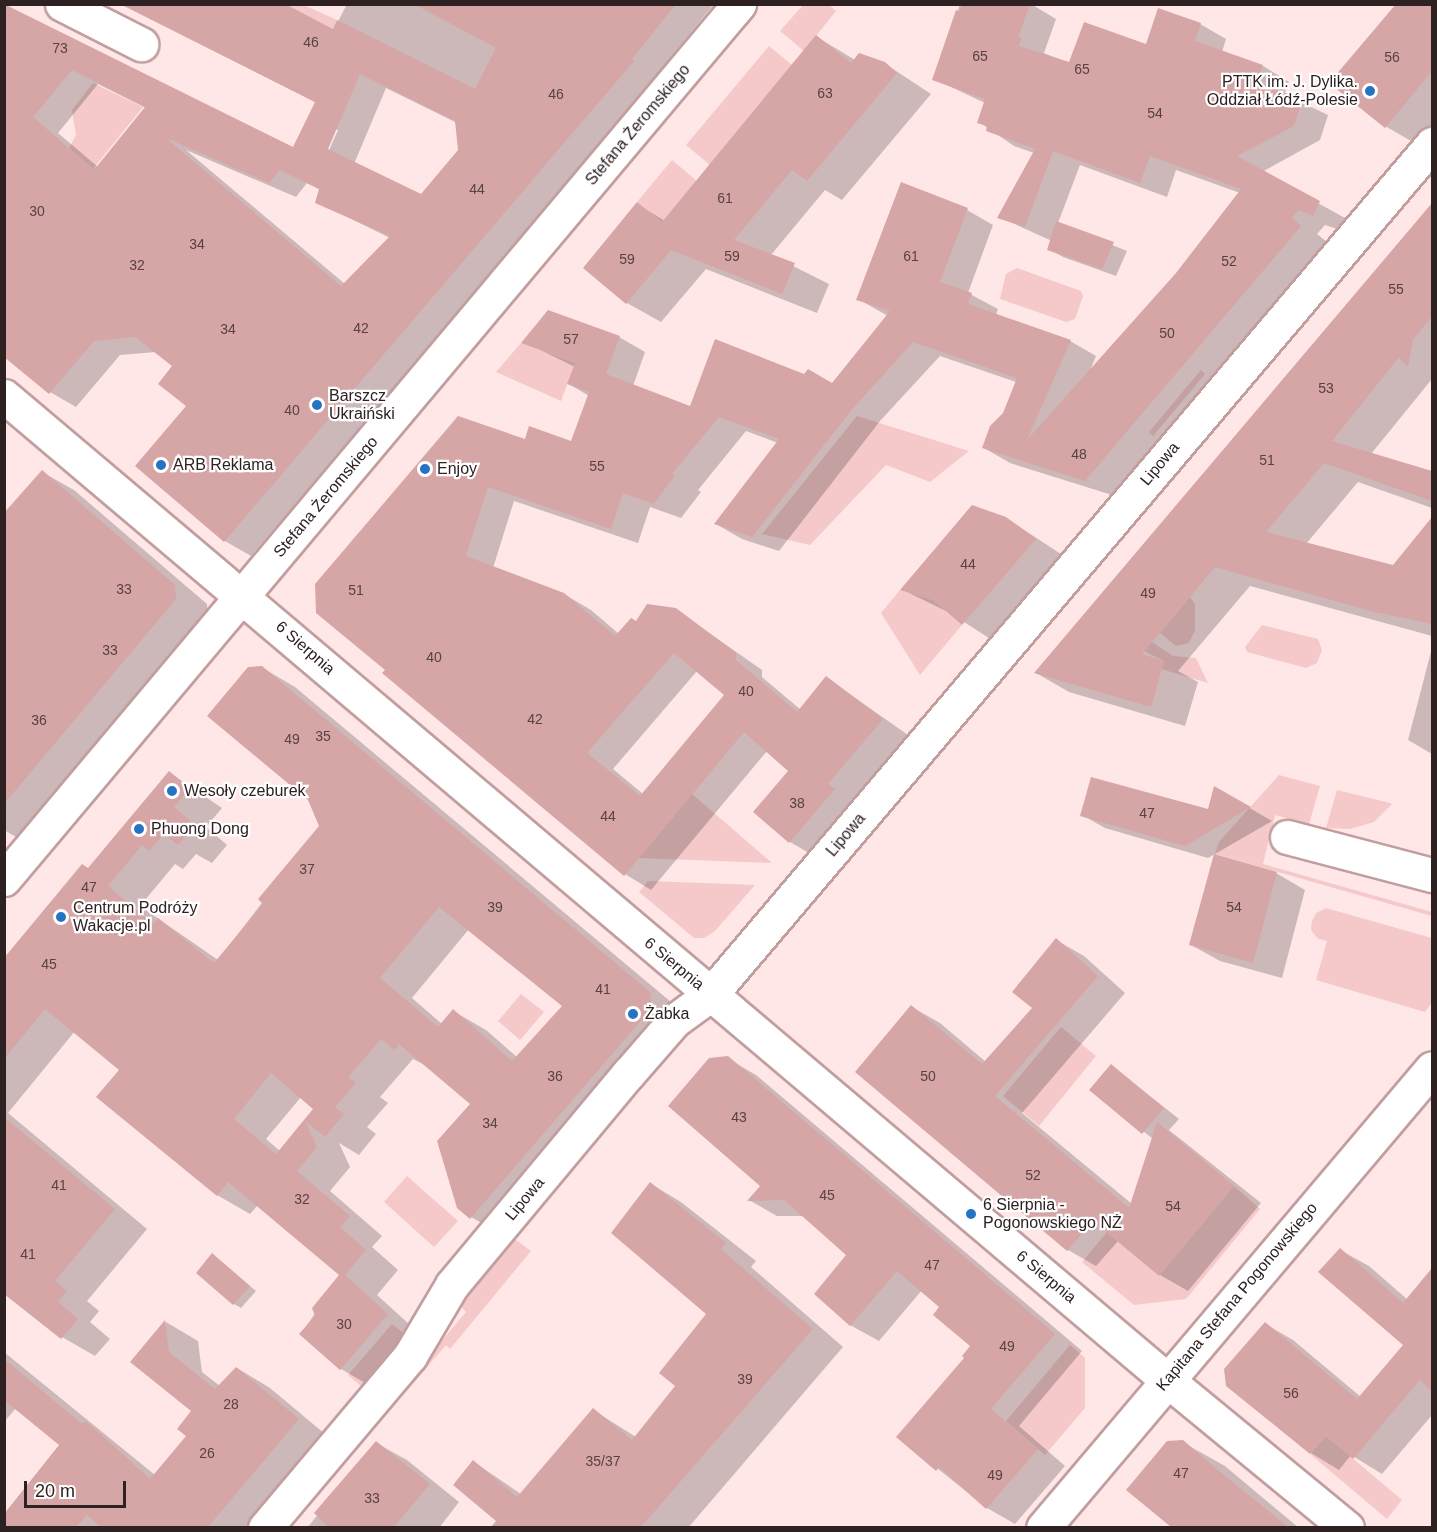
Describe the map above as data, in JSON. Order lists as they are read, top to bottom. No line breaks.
{"streets":{"street":["Stefana Żeromskiego","Lipowa","6 Sierpnia","Kapitana Stefana Pogonowskiego"]},"crossings":[["Stefana Żeromskiego","6 Sierpnia"],["Lipowa","6 Sierpnia"],["6 Sierpnia","Kapitana Stefana Pogonowskiego"]],"places":["PTTK im. J. Dylika. Oddział Łódź-Polesie","Barszcz Ukraiński","ARB Reklama","Enjoy","Wesoły czeburek","Phuong Dong","Centrum Podróży Wakacje.pl","Żabka","6 Sierpnia - Pogonowskiego NŻ"],"house_numbers":["46","73","65","56","65","63","46","54","44","61","30","34","59","61","59","52","32","55","42","34","50","57","53","40","48","51","55","44","33","51","49","33","40","40","42","36","35","49","38","47","44","37","47","39","54","45","41","36","50","43","34","52","41","45","32","54","41","47","30","49","39","56","28","26","35/37","47","49","33"],"scale_bar":"20 m"}
